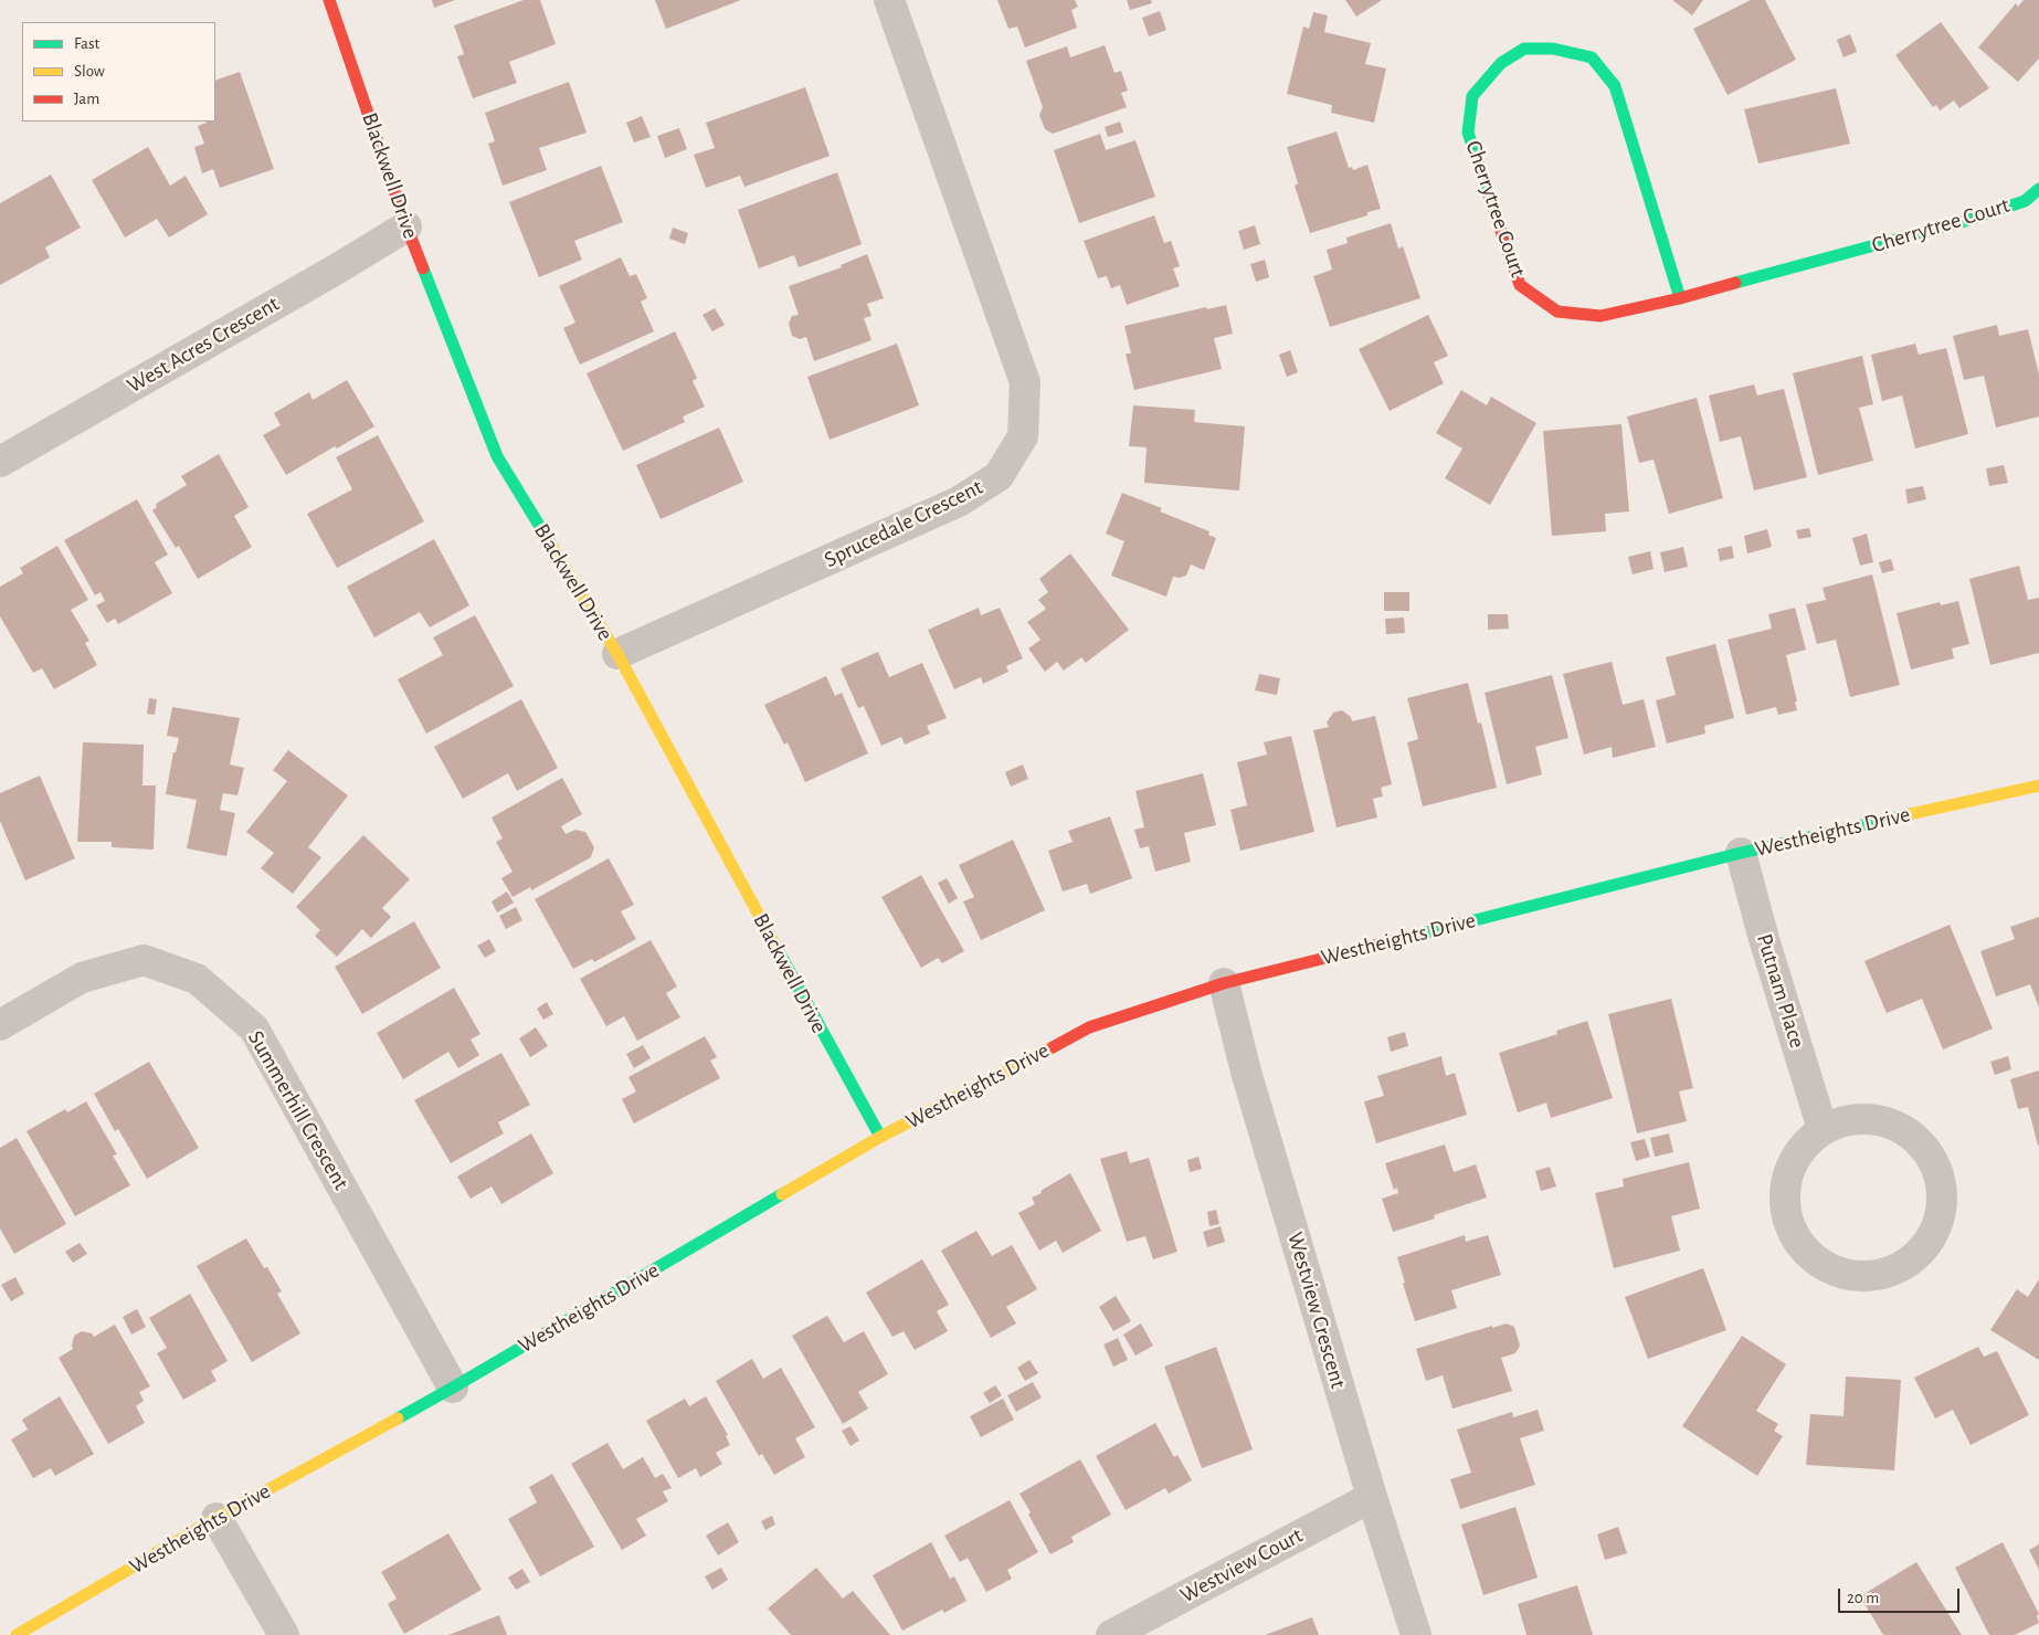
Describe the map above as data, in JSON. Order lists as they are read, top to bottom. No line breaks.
{"streets":{"street":["Blackwell Drive","Cherrytree Court","West Acres Crescent","Sprucedale Crescent","Westheights Drive","Putnam Place","Summerhill Crescent","Westview Crescent","Westview Court"]},"crossings":[["Blackwell Drive","West Acres Crescent"],["Blackwell Drive","Sprucedale Crescent"],["Blackwell Drive","Westheights Drive"],["Westheights Drive","Putnam Place"],["Westheights Drive","Summerhill Crescent"],["Westheights Drive","Westview Crescent"],["Westview Crescent","Westview Court"]],"legend":["Fast","Slow","Jam"],"scale_bar":"20 m"}
